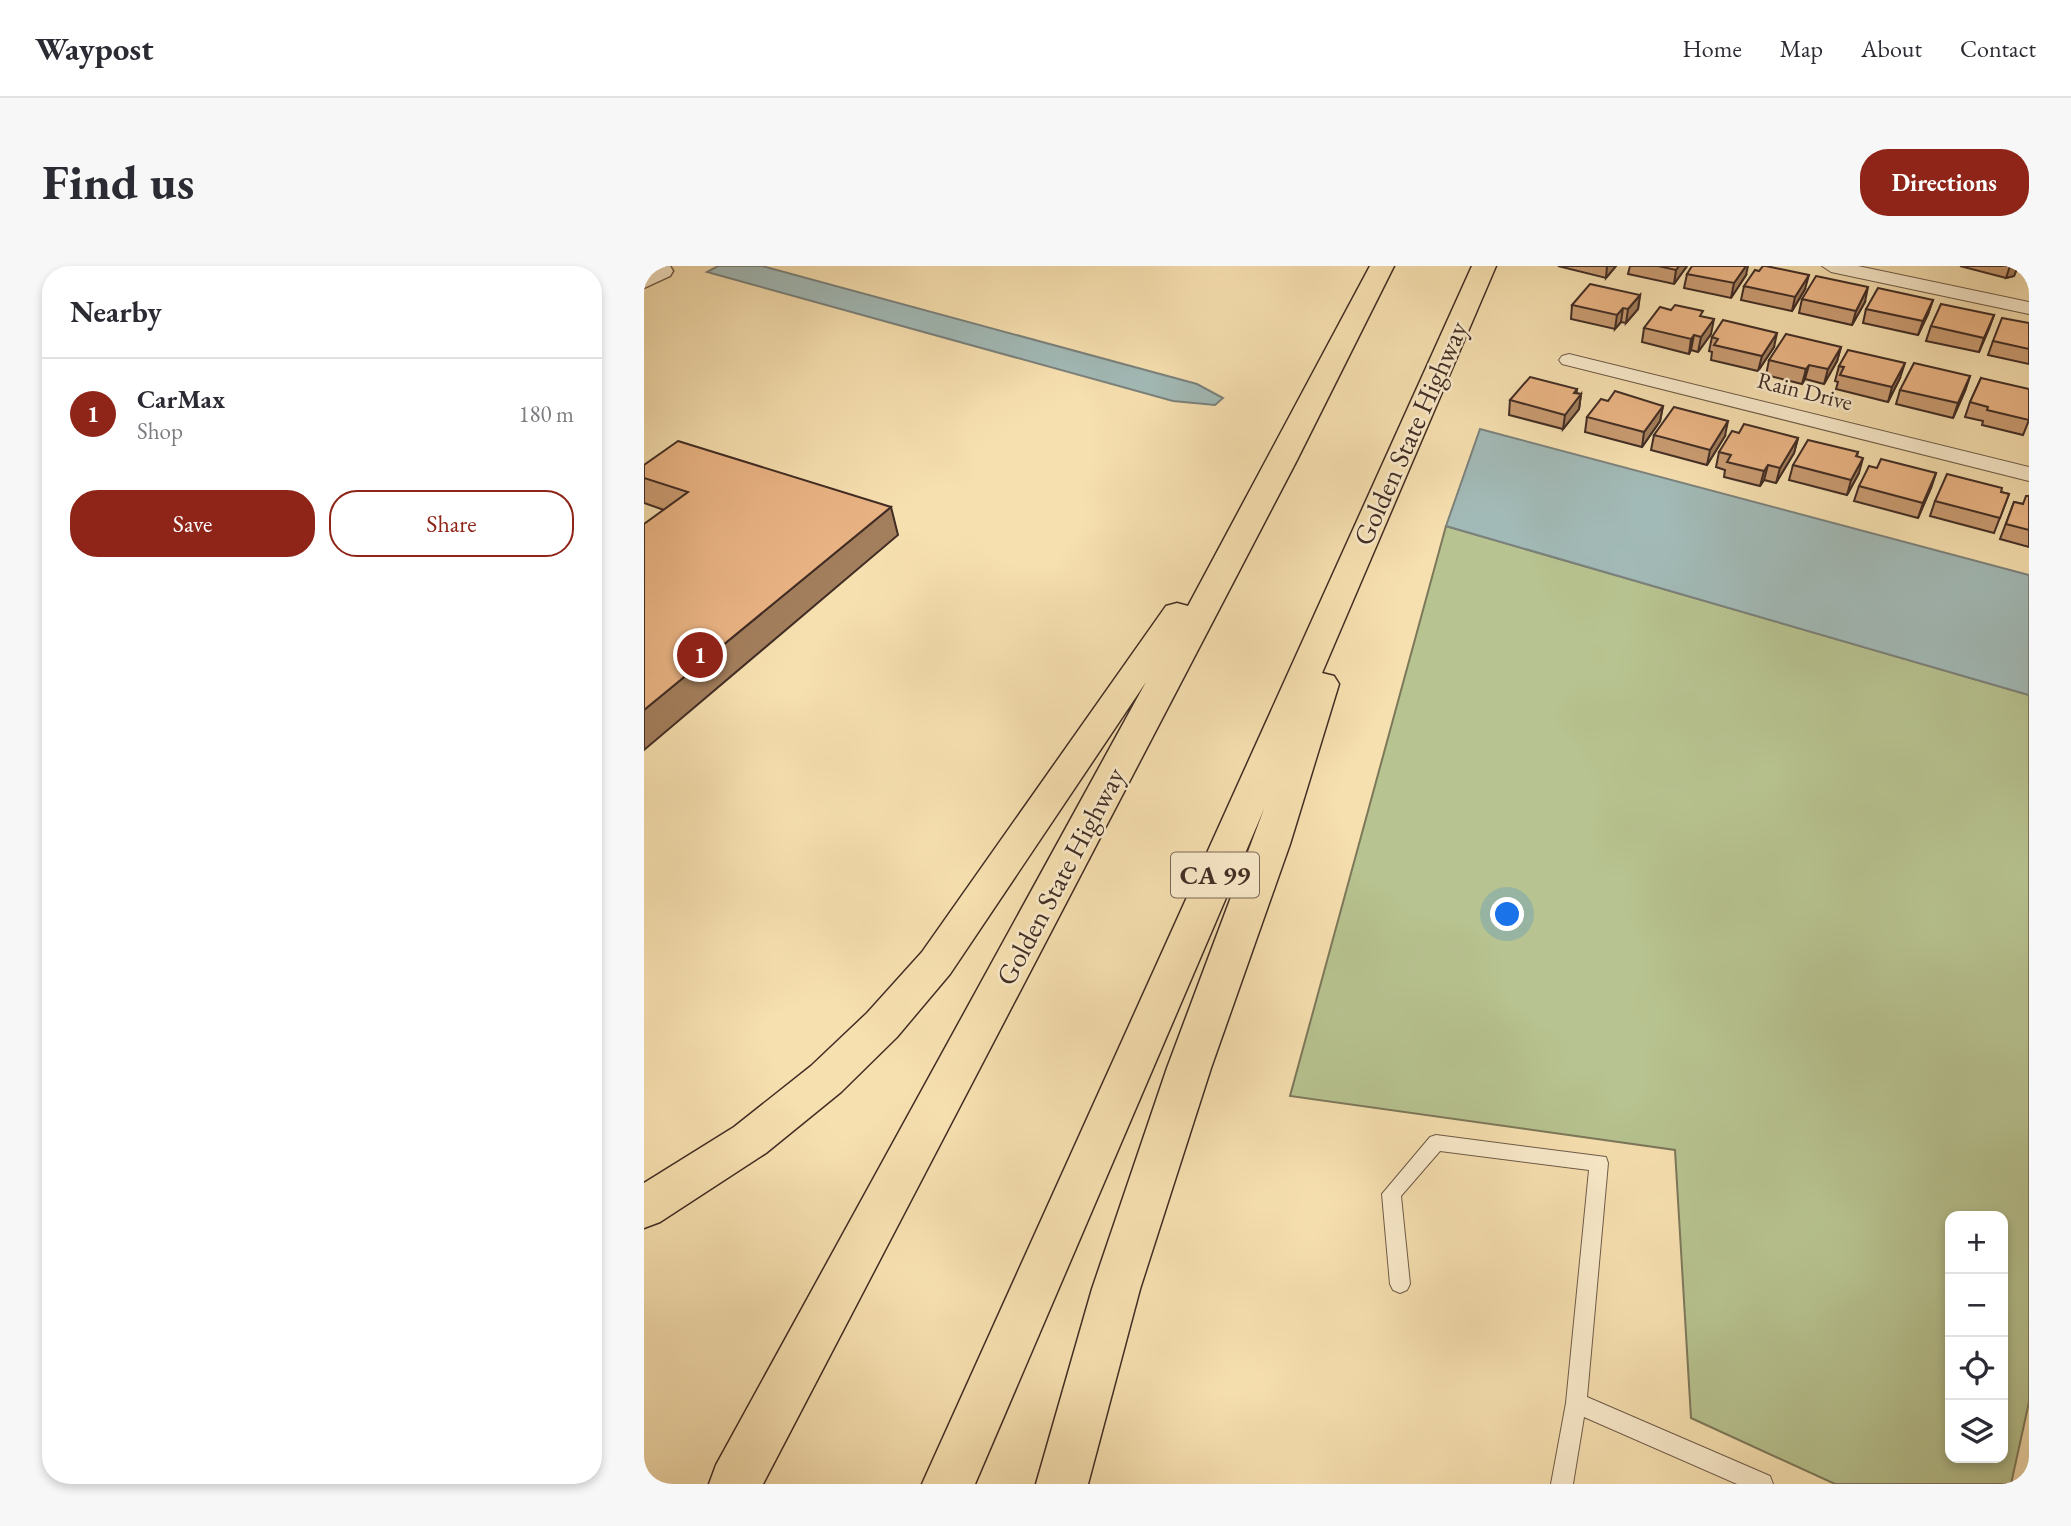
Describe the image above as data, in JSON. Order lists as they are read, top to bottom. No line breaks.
{"streets":{"highway":["Golden State Highway","CA 99"],"street":["Rain Drive"]},"page":{"header":"Waypost","nav":["Home","Map","About","Contact"],"buttons":["Directions",["Save","Share"]],"title":"Find us","heading":"Nearby","list":[{"mark":"1","name":"CarMax","note":"Shop","value":"180 m"}],"pins":"1","map_buttons":["+","−"]}}
